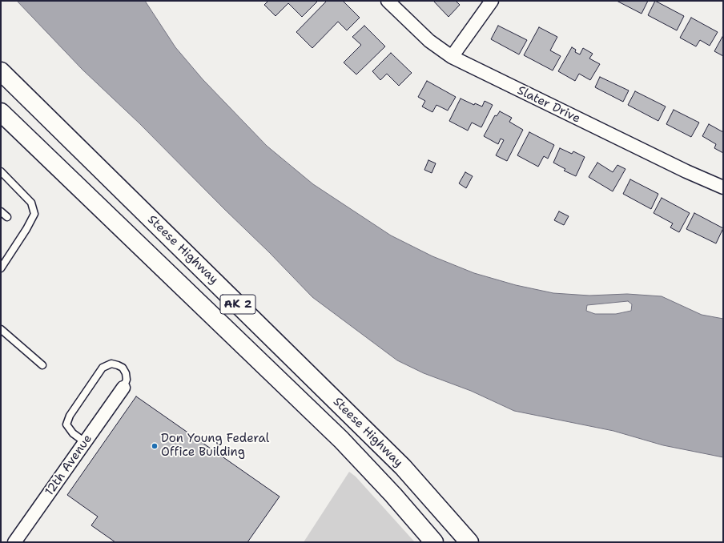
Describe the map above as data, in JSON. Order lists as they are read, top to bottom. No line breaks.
{"streets":{"highway":["Steese Highway","AK 2"],"street":["Slater Drive","12th Avenue"]},"places":["Don Young Federal Office Building"]}
